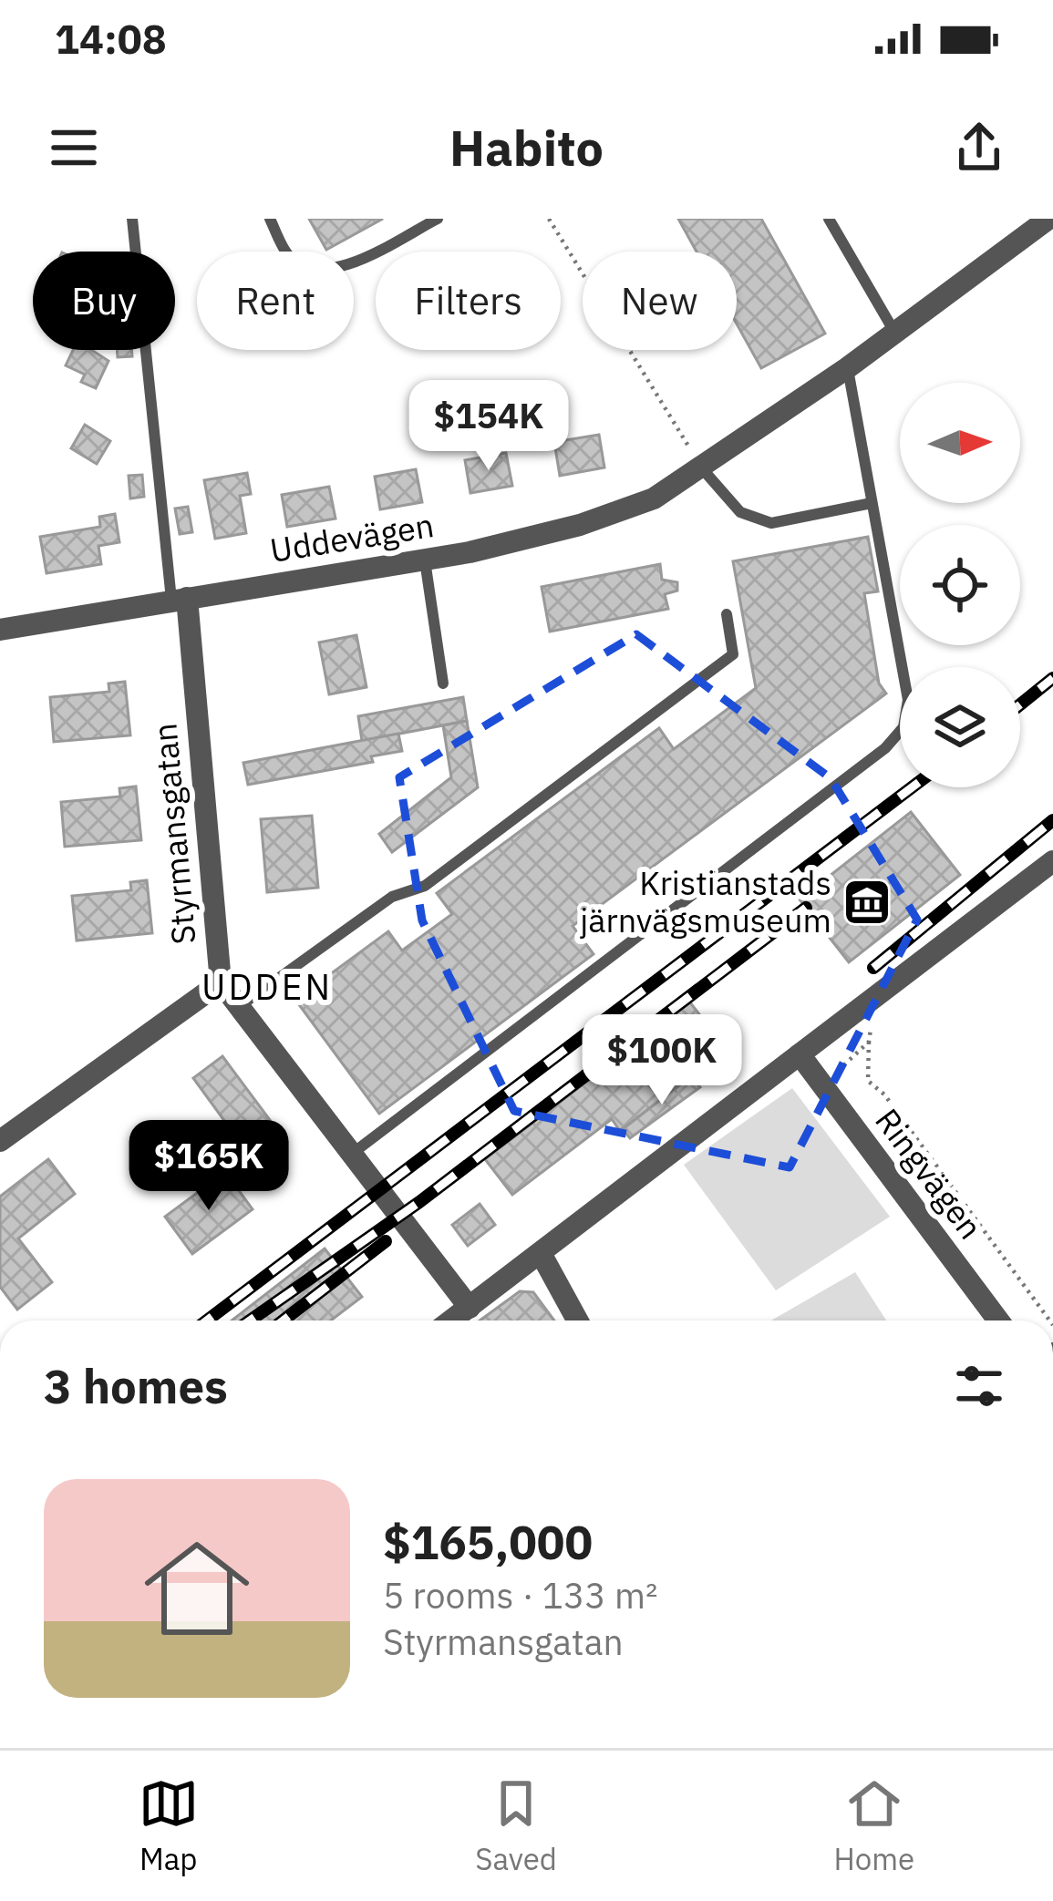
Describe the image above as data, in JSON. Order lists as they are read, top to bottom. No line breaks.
{"streets":{"street":["Uddevägen","Styrmansgatan","Ringvägen"]},"crossings":[["Uddevägen","Styrmansgatan"]],"districts":["UDDEN"],"places":{"museum":["Kristianstads järnvägsmuseum"]},"north":"right","page":{"status":"14:08","header":"Habito","chip":["Buy","Rent","Filters","New"],"price":["$154K","$100K","$165K"],"heading":"3 homes","list":[{"name":"$165,000","note":"5 rooms · 133 m² · Styrmansgatan"}],"tabs":["Map","Saved","Home"]}}
